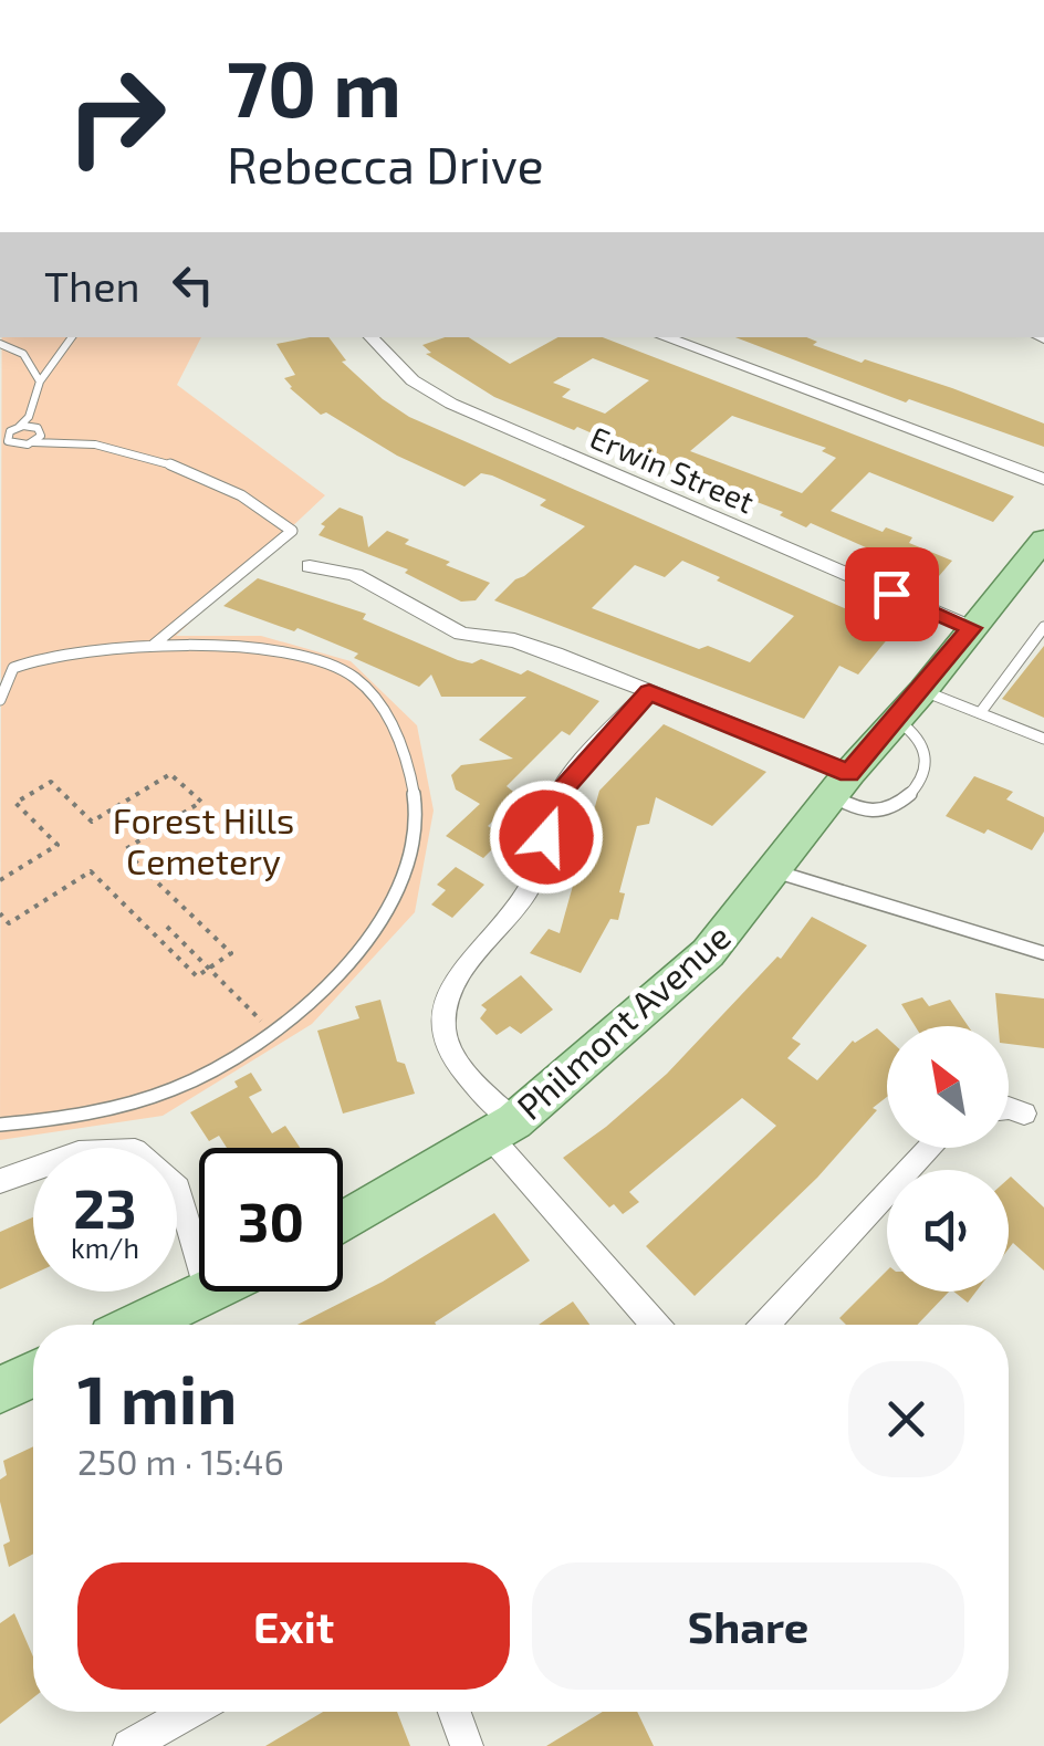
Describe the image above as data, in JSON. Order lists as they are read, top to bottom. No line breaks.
{"streets":{"main road":["Philmont Avenue"],"street":["Erwin Street"]},"crossings":[["Erwin Street","Philmont Avenue"]],"parks":["Forest Hills Cemetery"],"north":"top left","page":{"turn":["70 m","Rebecca Drive"],"then":"Then","speed":"23 km/h","limit":"30","heading":["1 min","250 m · 15:46"],"buttons":["Exit","Share"]}}
